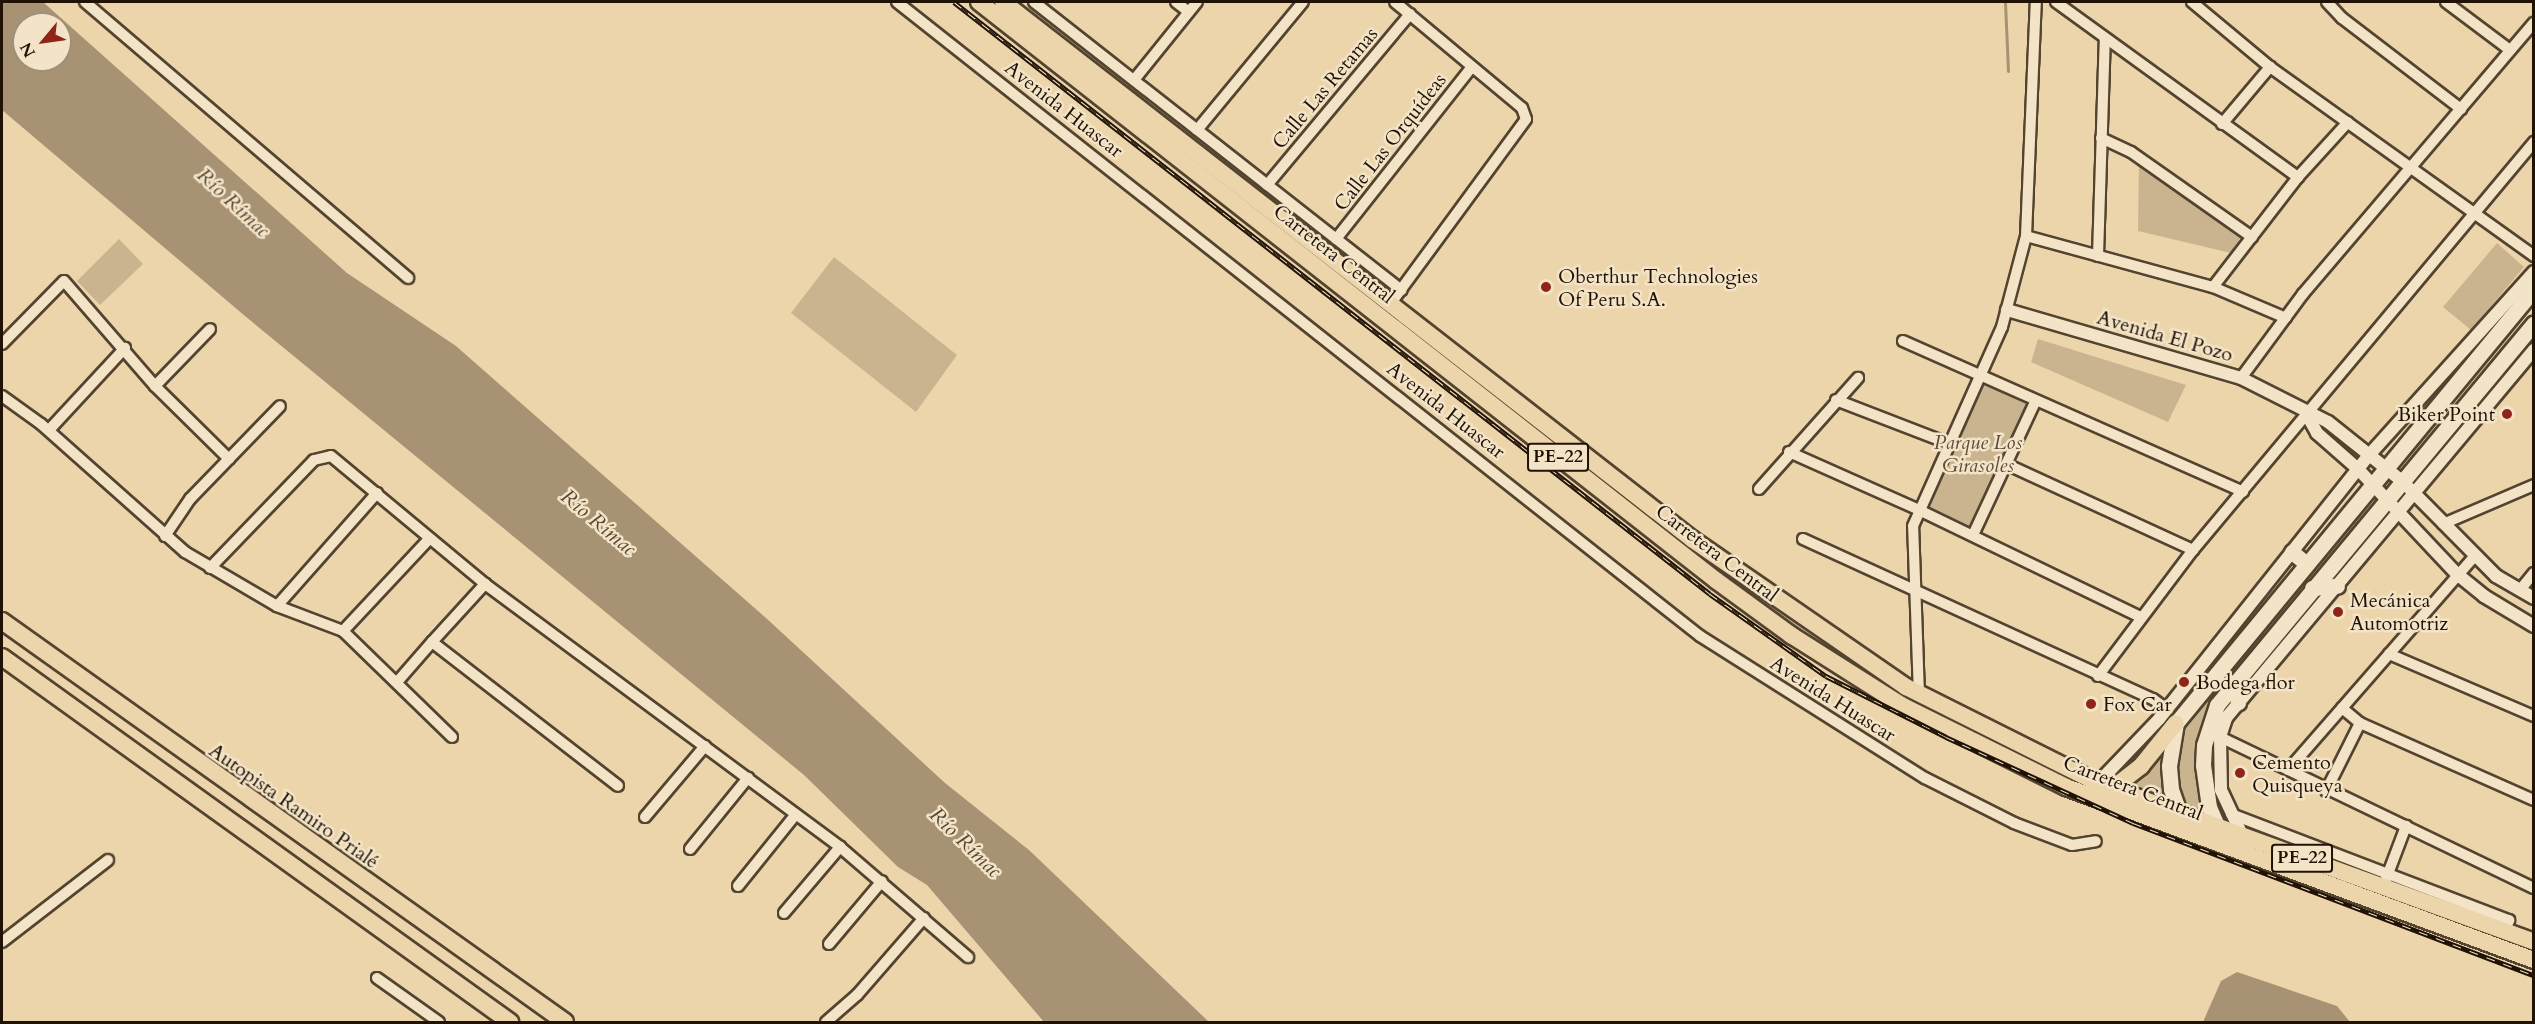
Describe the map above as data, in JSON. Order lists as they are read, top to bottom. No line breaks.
{"streets":{"highway":["Carretera Central","PE-22","Autopista Ramiro Prialé"],"street":["Calle Las Retamas","Avenida Huascar","Calle Las Orquídeas","Avenida El Pozo"]},"water":["Río Rímac"],"parks":["Parque Los Girasoles"],"places":["Oberthur Technologies Of Peru S.A.","Biker Point","Mecánica Automotriz","Bodega flor","Fox Car","Cemento Quisqueya"],"north":"bottom left"}
